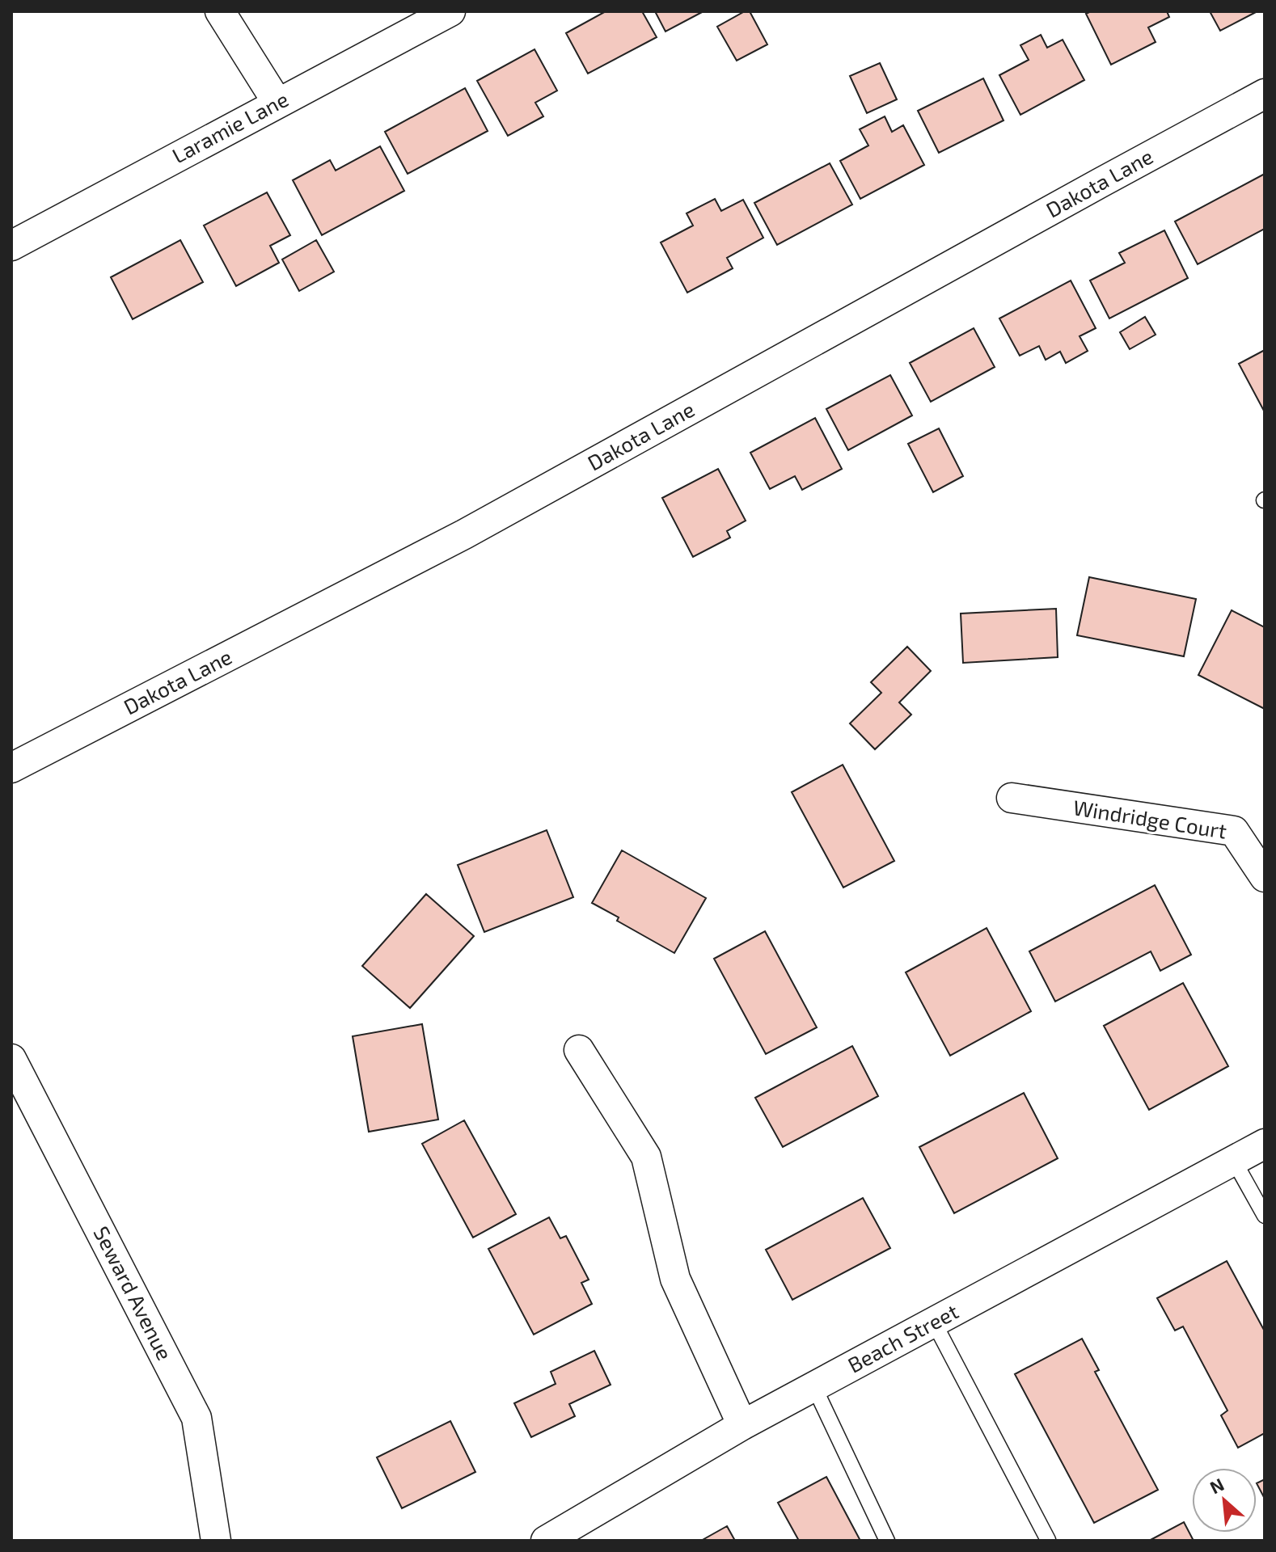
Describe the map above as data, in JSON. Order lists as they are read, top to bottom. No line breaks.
{"streets":{"street":["Laramie Lane","Dakota Lane","Windridge Court","Seward Avenue","Beach Street"]},"north":"top left"}
